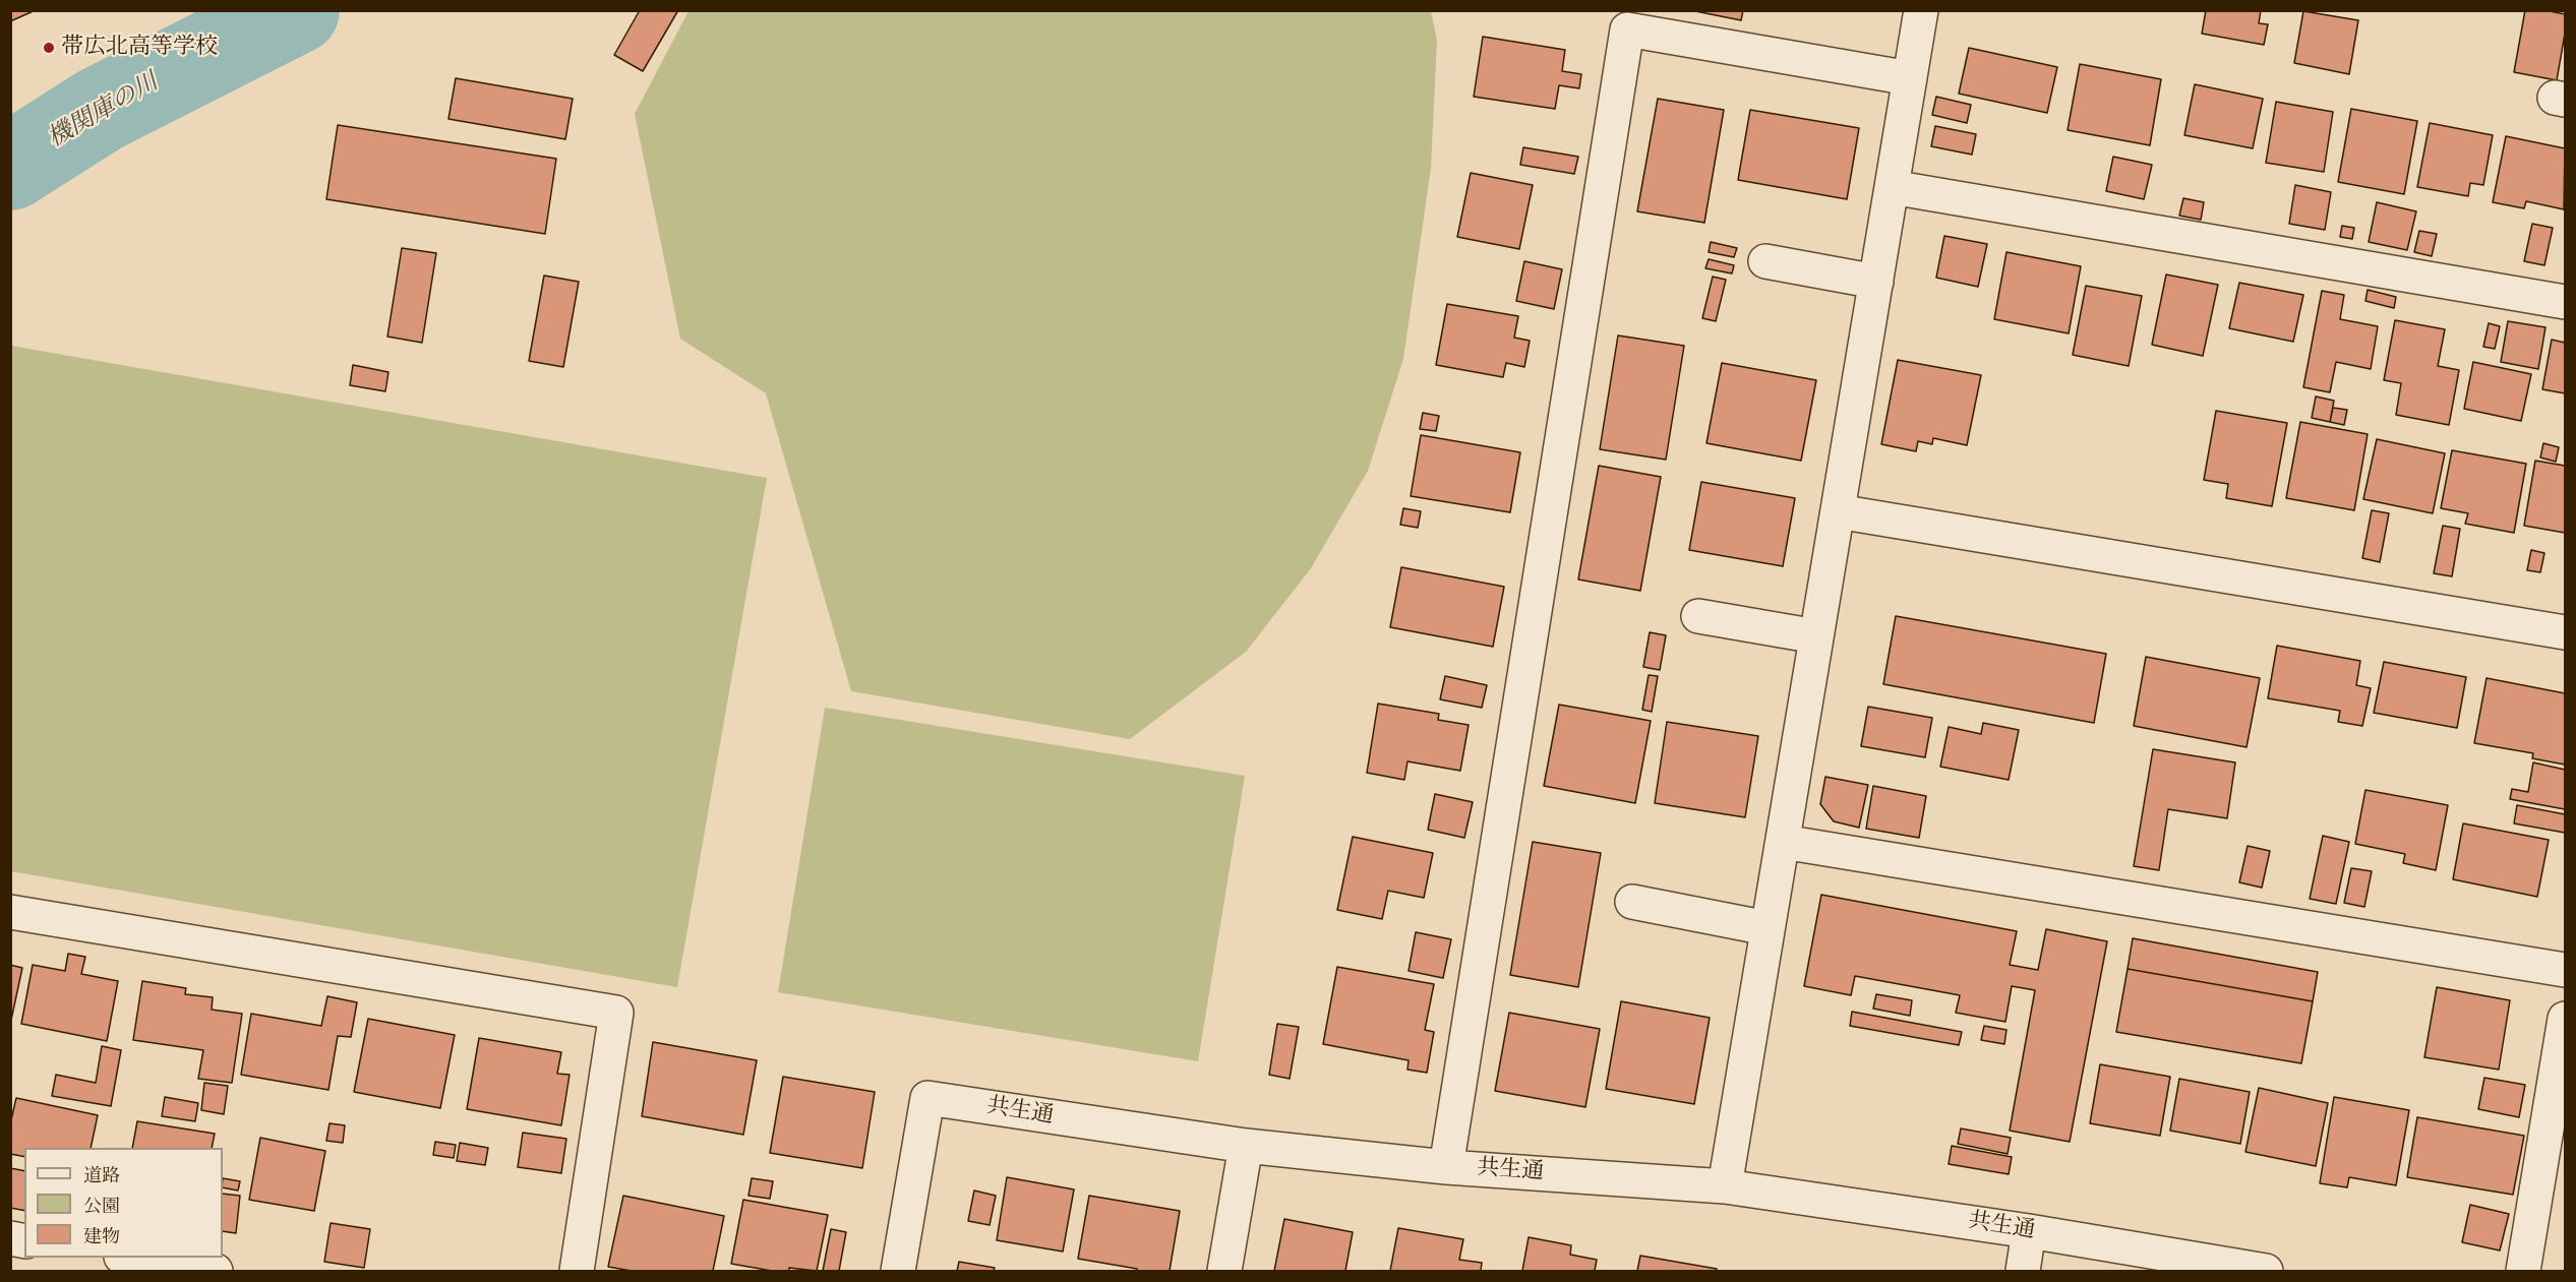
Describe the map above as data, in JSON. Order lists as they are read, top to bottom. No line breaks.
{"streets":{"street":["共生通"]},"water":["機関庫の川"],"places":["帯広北高等学校"],"legend":["道路","公園","建物"]}
